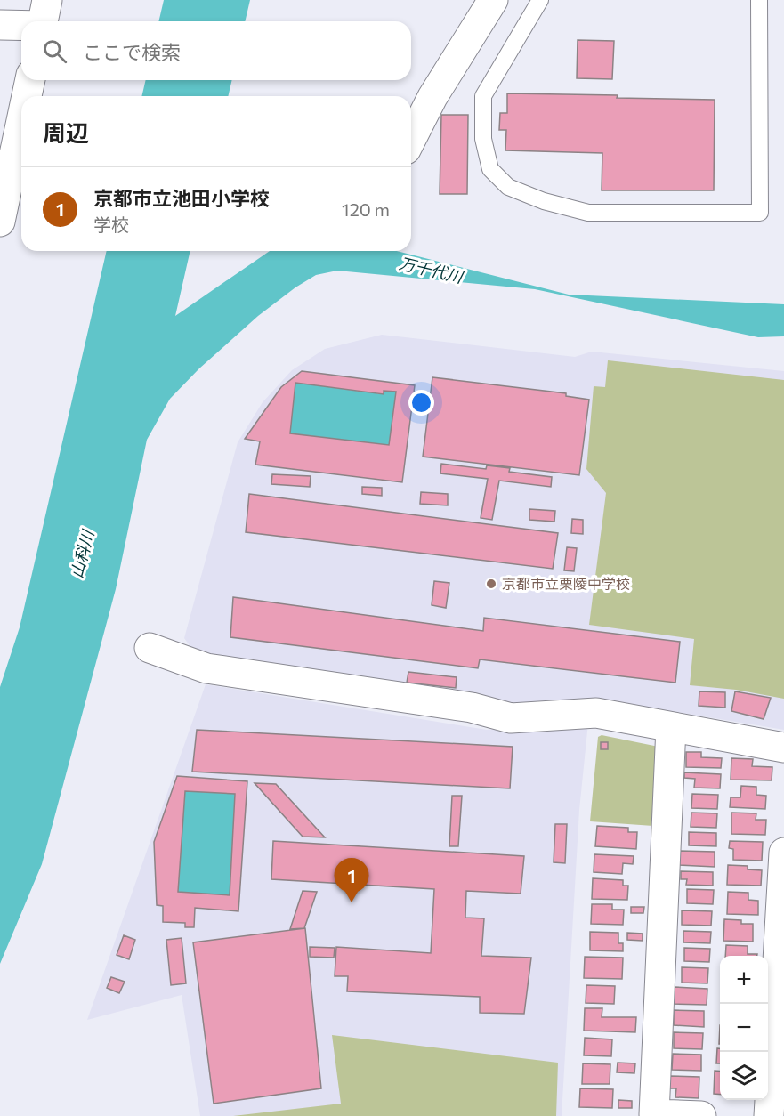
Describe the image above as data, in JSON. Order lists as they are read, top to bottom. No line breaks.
{"water":["万千代川","山科川"],"places":["京都市立栗陵中学校"],"page":{"search":"ここで検索","heading":"周辺","list":[{"mark":"1","name":"京都市立池田小学校","note":"学校","value":"120 m"}],"pins":"1","map_buttons":["+","−"]}}
